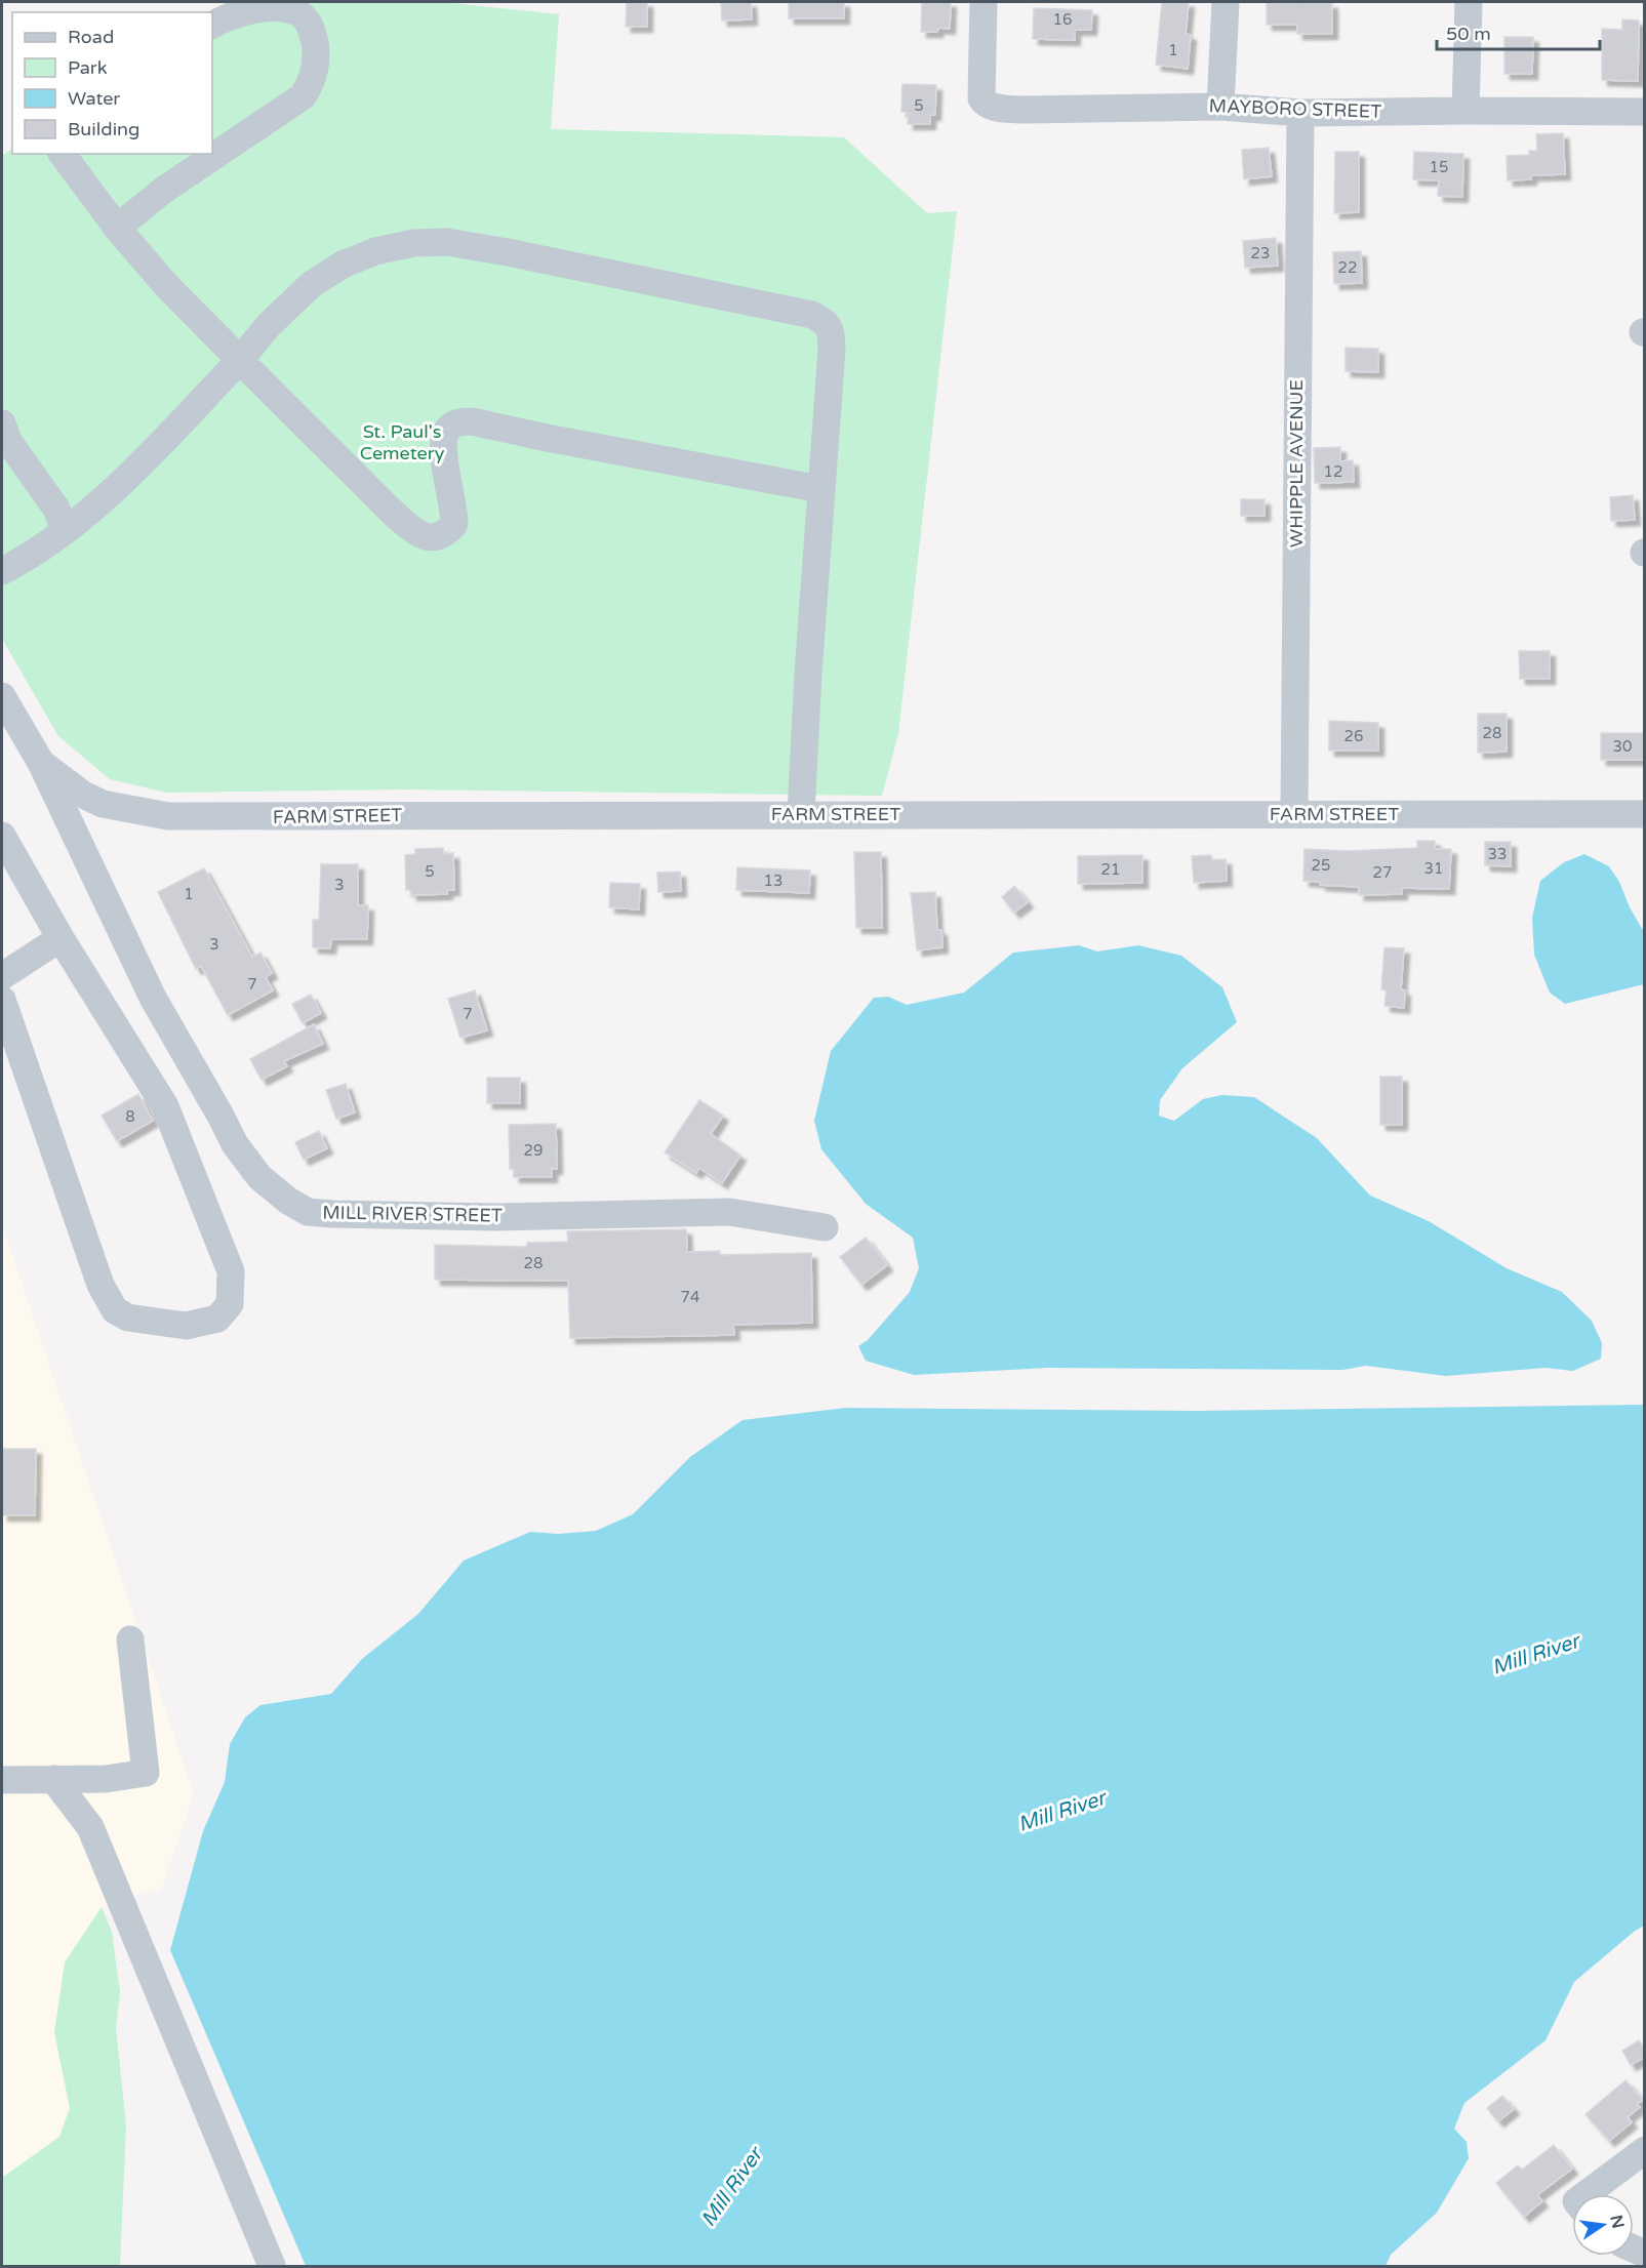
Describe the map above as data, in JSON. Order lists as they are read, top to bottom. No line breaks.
{"streets":{"street":["MAYBORO STREET","WHIPPLE AVENUE","FARM STREET","MILL RIVER STREET"]},"crossings":[["MAYBORO STREET","WHIPPLE AVENUE"],["WHIPPLE AVENUE","FARM STREET"],["FARM STREET","MILL RIVER STREET"]],"water":["Mill River"],"parks":["St. Paul's Cemetery"],"house_numbers":["16","1","5","15","23","22","12","28","26","30","33","25","31","21","5","27","13","3","1","3","7","7","8","29","28","74"],"legend":["Road","Park","Water","Building"],"scale_bar":"50 m","north":"right"}
